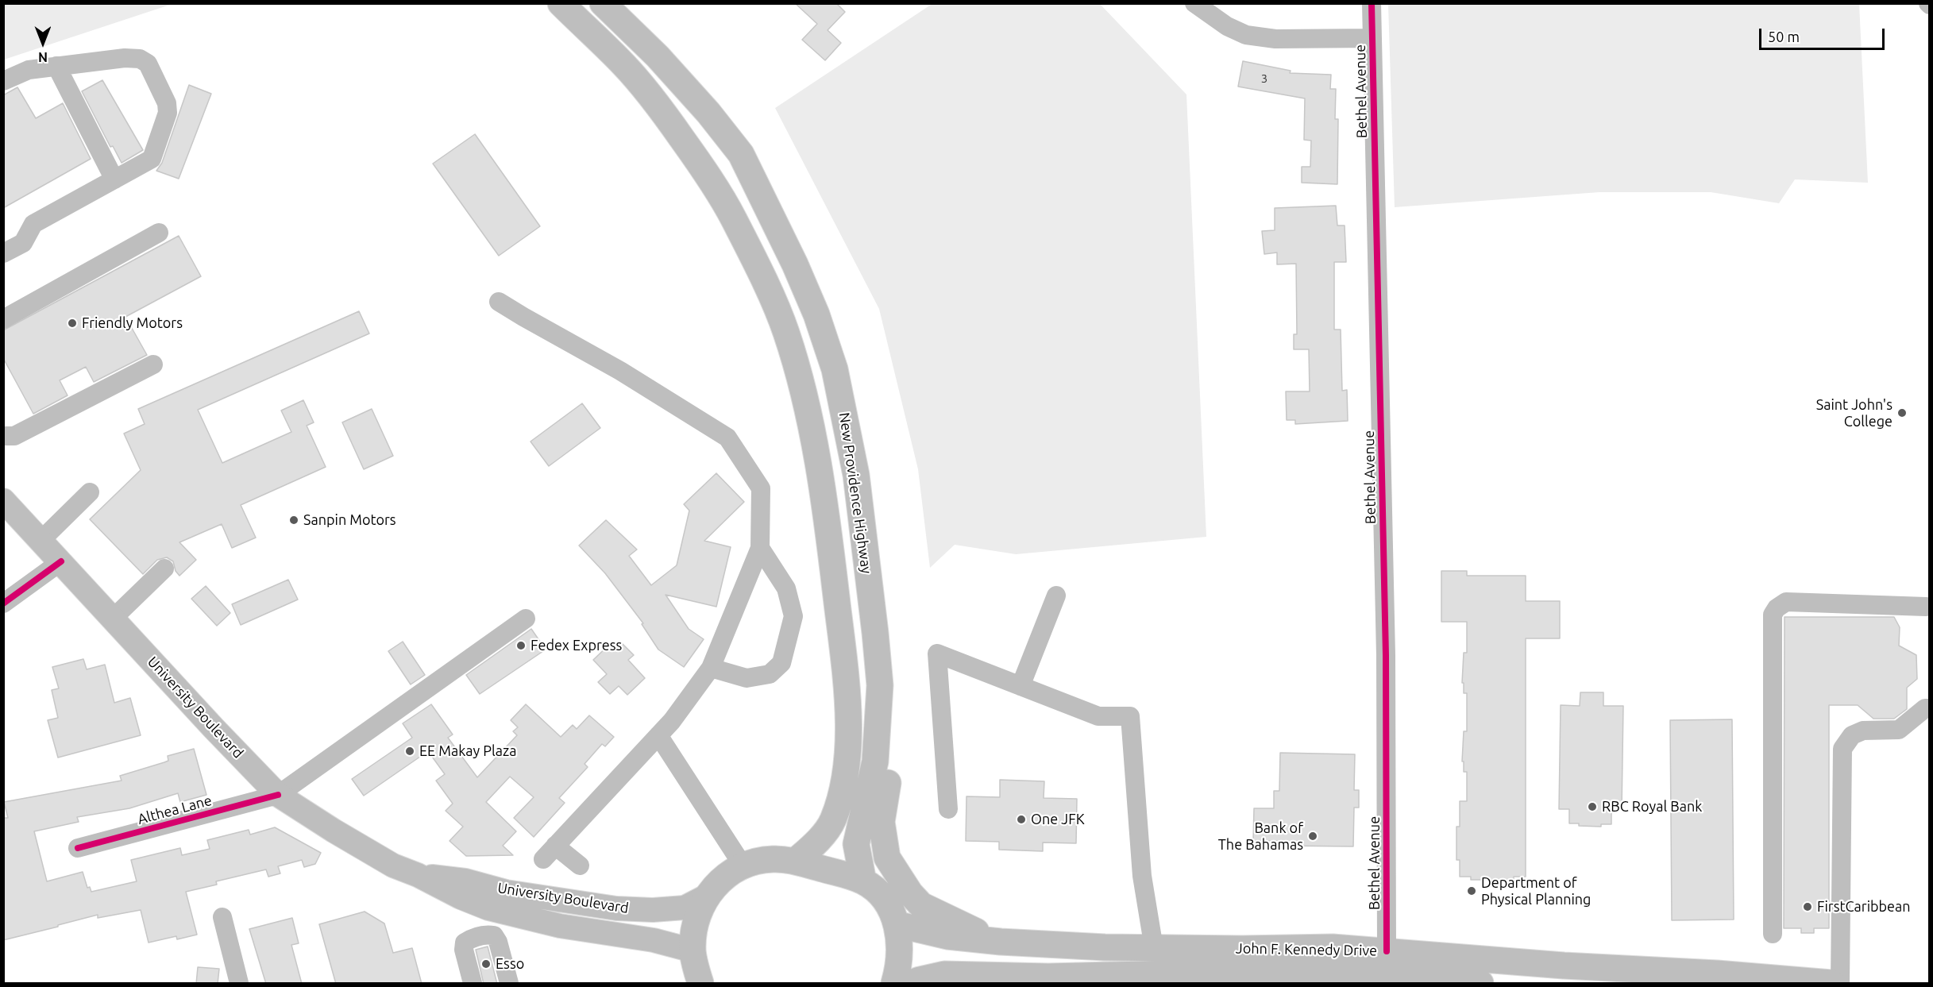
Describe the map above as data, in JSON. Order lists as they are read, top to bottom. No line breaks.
{"streets":{"highway":["New Providence Highway","John F. Kennedy Drive"],"main road":["University Boulevard"],"street":["Bethel Avenue","Althea Lane"]},"crossings":[["Bethel Avenue","John F. Kennedy Drive"],["University Boulevard","Althea Lane"]],"places":["Friendly Motors","Saint John's College","Sanpin Motors","Fedex Express","EE Makay Plaza","RBC Royal Bank","One JFK","Bank of The Bahamas","Department of Physical Planning","FirstCaribbean","Esso"],"house_numbers":["3"],"scale_bar":"50 m","north":"bottom"}
